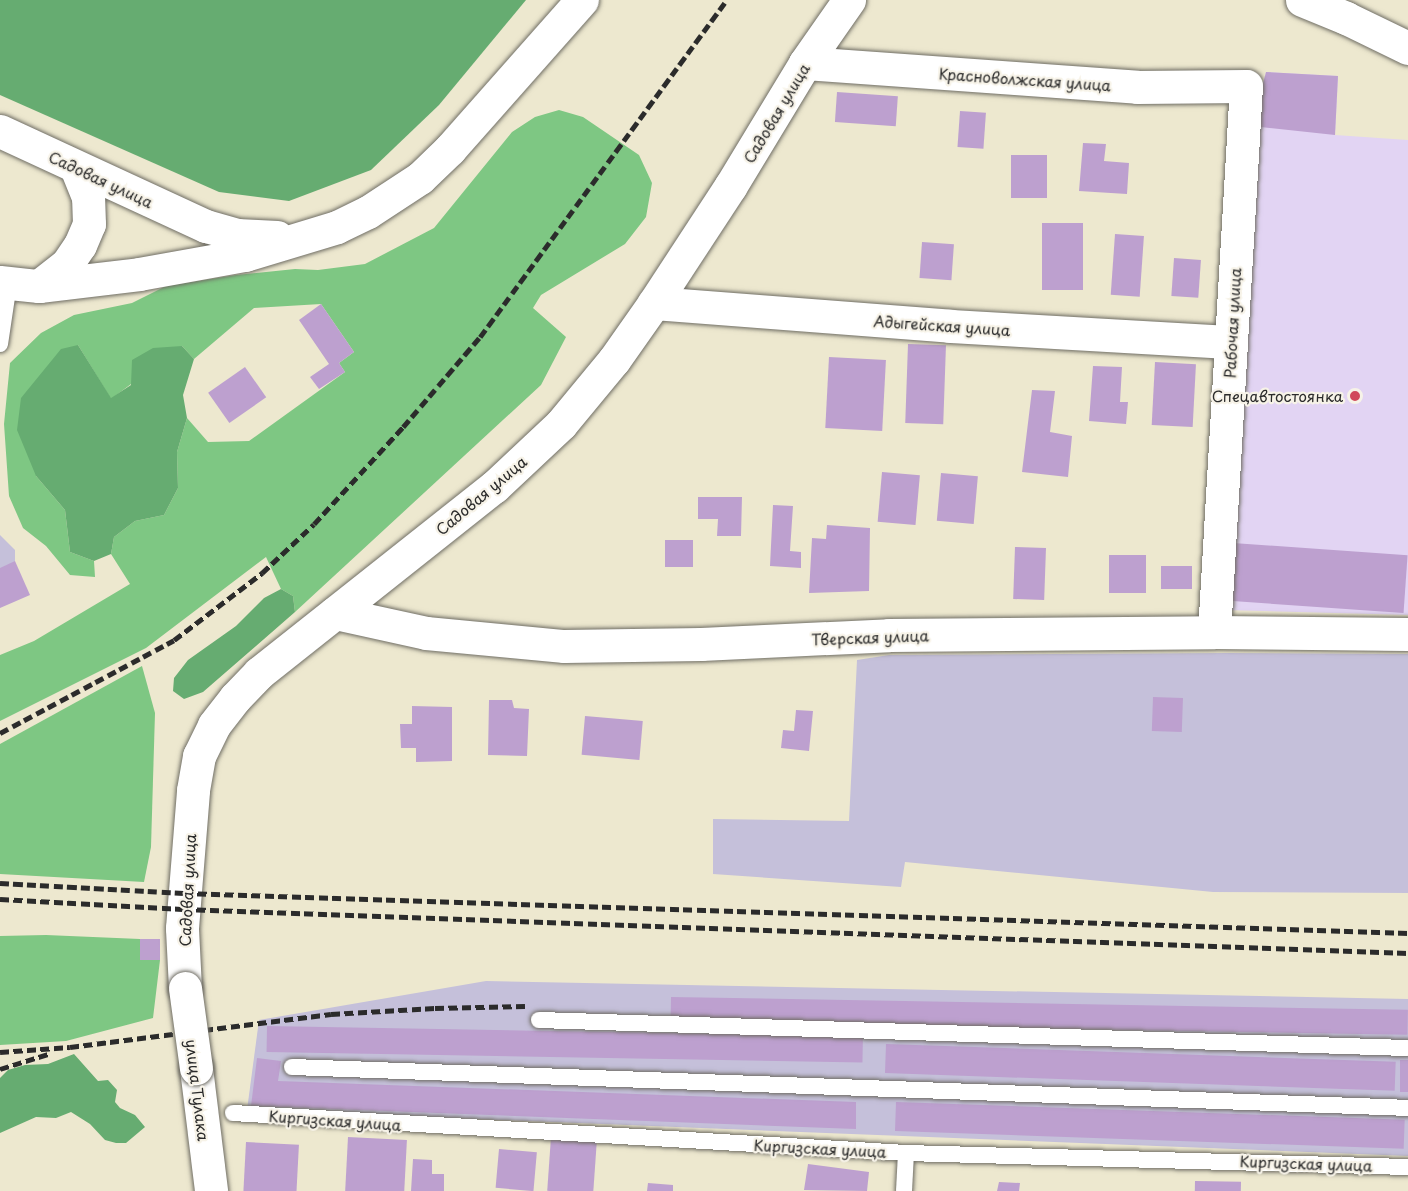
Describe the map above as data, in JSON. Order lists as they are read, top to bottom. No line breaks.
{"streets":{"street":["Красноволжская улица","Садовая улица","Рабочая улица","Адыгейская улица","Тверская улица","улица Тулака"],"lane":["Киргизская улица"]},"crossings":[["Красноволжская улица","Садовая улица"],["Красноволжская улица","Рабочая улица"],["Садовая улица","Адыгейская улица"],["Садовая улица","Тверская улица"],["Садовая улица","улица Тулака"],["Рабочая улица","Адыгейская улица"],["Рабочая улица","Тверская улица"]],"places":["Спецавтостоянка"]}
